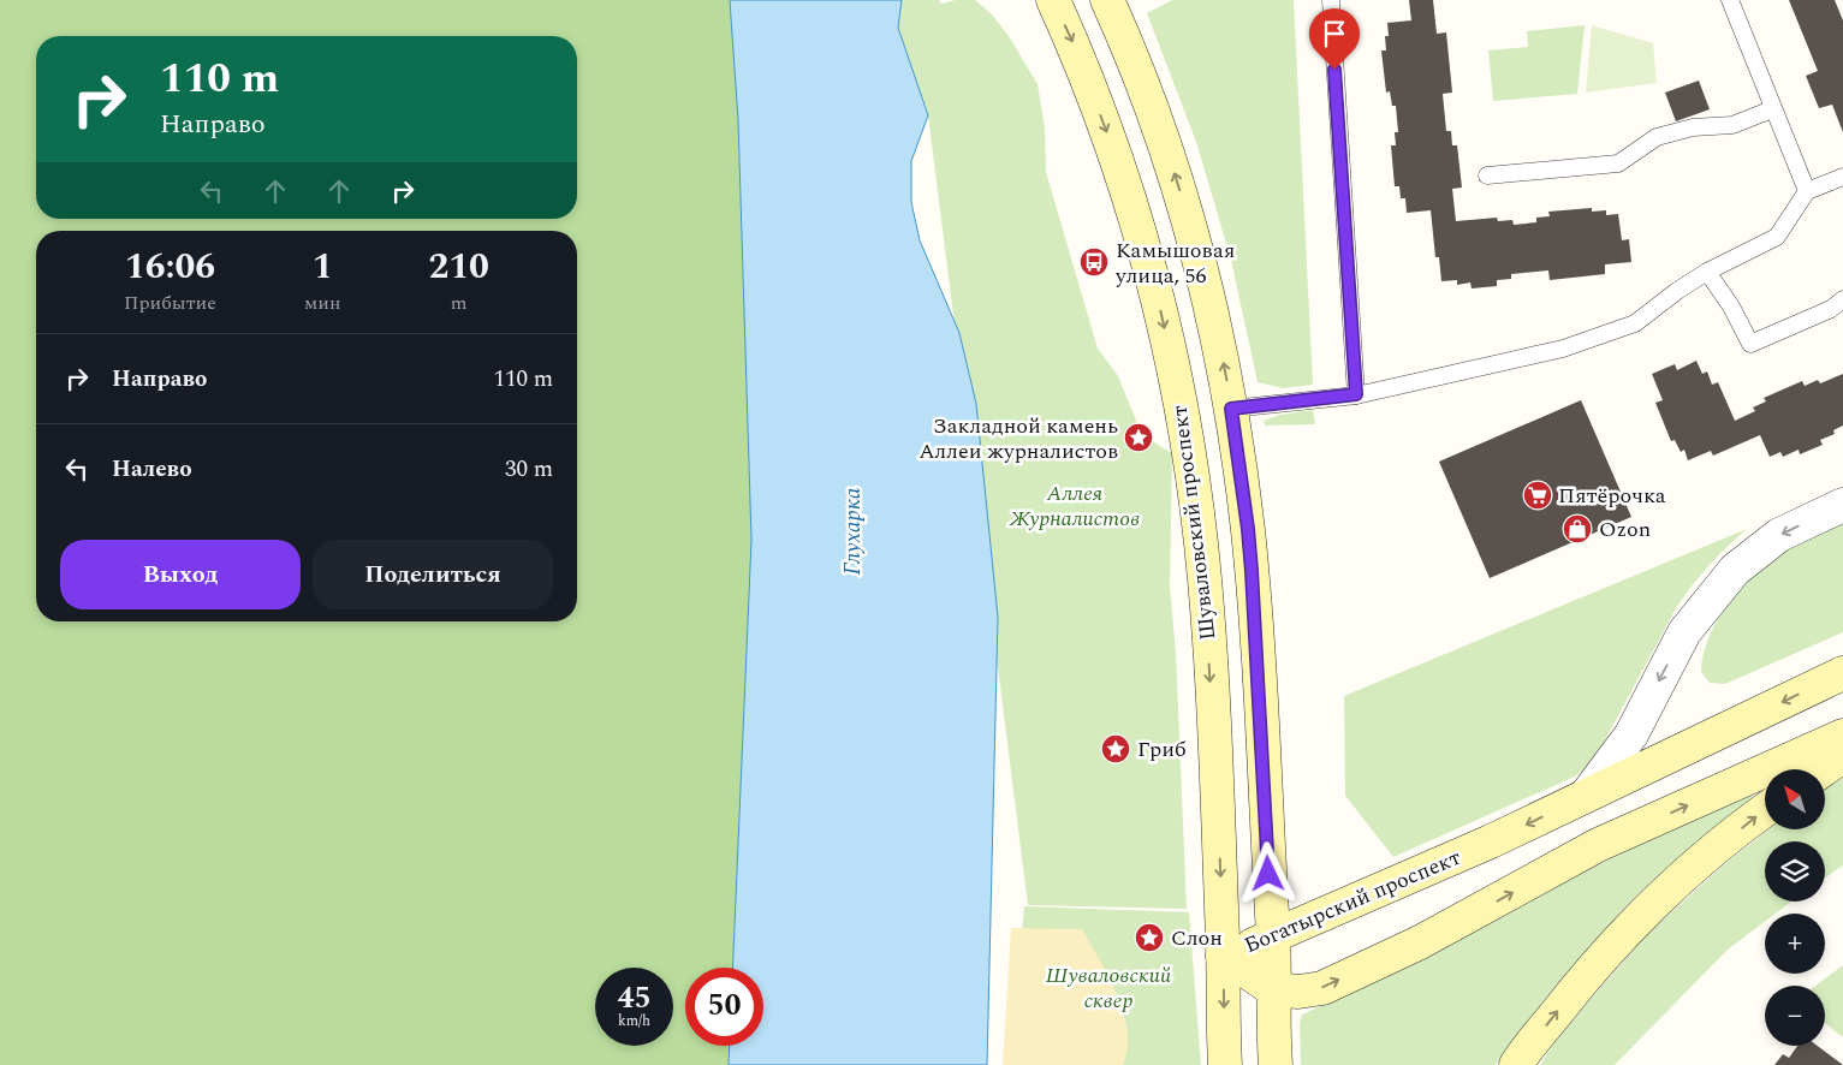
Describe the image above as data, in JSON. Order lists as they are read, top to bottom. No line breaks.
{"streets":{"main road":["Шуваловский проспект","Богатырский проспект"]},"crossings":[["Шуваловский проспект","Богатырский проспект"]],"water":["Глухарка"],"parks":["Аллея Журналистов","Шуваловский сквер"],"places":{"bus stop":["Камышовая улица, 56"],"place":["Закладной камень Аллеи журналистов","Гриб","Слон"],"supermarket":["Пятёрочка"],"shop":["Ozon"]},"north":"top left","page":{"turn":["110 m","Направо"],"eta":["16:06","Прибытие","1","мин","210","m"],"list":[{"name":"Направо","value":"110 m"},{"name":"Налево","value":"30 m"}],"buttons":["Выход","Поделиться"],"map_buttons":["+","−"],"speed":"45 km/h","limit":"50"}}
